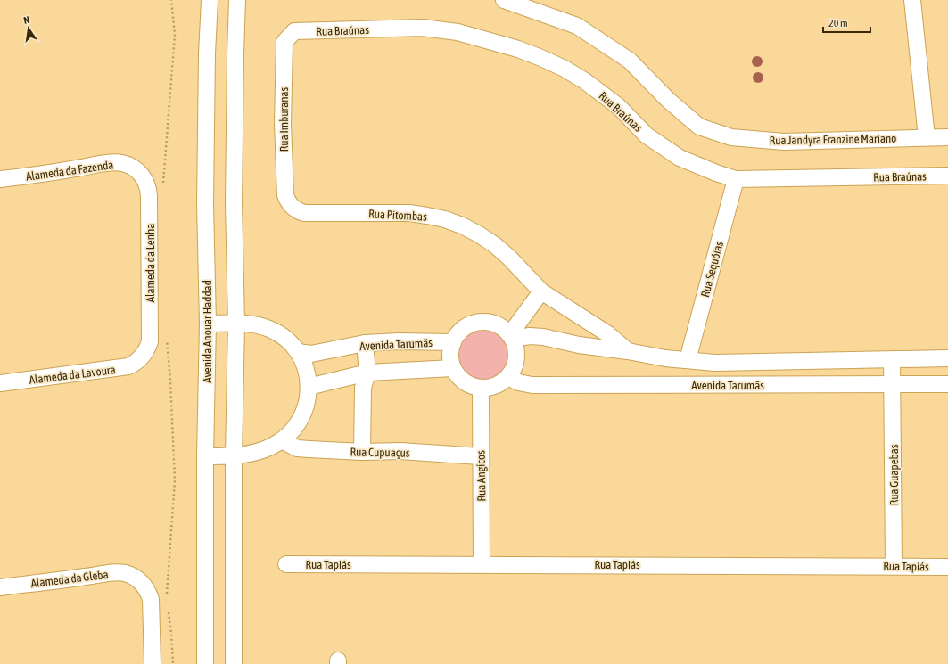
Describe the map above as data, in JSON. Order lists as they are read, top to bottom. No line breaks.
{"streets":{"street":["Rua Braúnas","Rua Imburanas","Rua Jandyra Franzine Mariano","Alameda da Fazenda","Rua Pitombas","Alameda da Lenha","Rua Sequóias","Avenida Anouar Haddad","Avenida Tarumãs","Alameda da Lavoura","Rua Cupuaçus","Rua Guapebas","Rua Angícos","Rua Tapiás","Alameda da Gleba"]},"crossings":[["Rua Braúnas","Rua Imburanas"],["Rua Braúnas","Rua Sequóias"],["Rua Imburanas","Rua Pitombas"],["Alameda da Fazenda","Alameda da Lenha"],["Rua Pitombas","Avenida Tarumãs"],["Alameda da Lenha","Alameda da Lavoura"],["Rua Sequóias","Avenida Tarumãs"],["Avenida Tarumãs","Rua Guapebas"],["Avenida Tarumãs","Rua Angícos"],["Rua Cupuaçus","Rua Angícos"],["Rua Guapebas","Rua Tapiás"],["Rua Angícos","Rua Tapiás"]],"scale_bar":"20 m","north":"top"}
